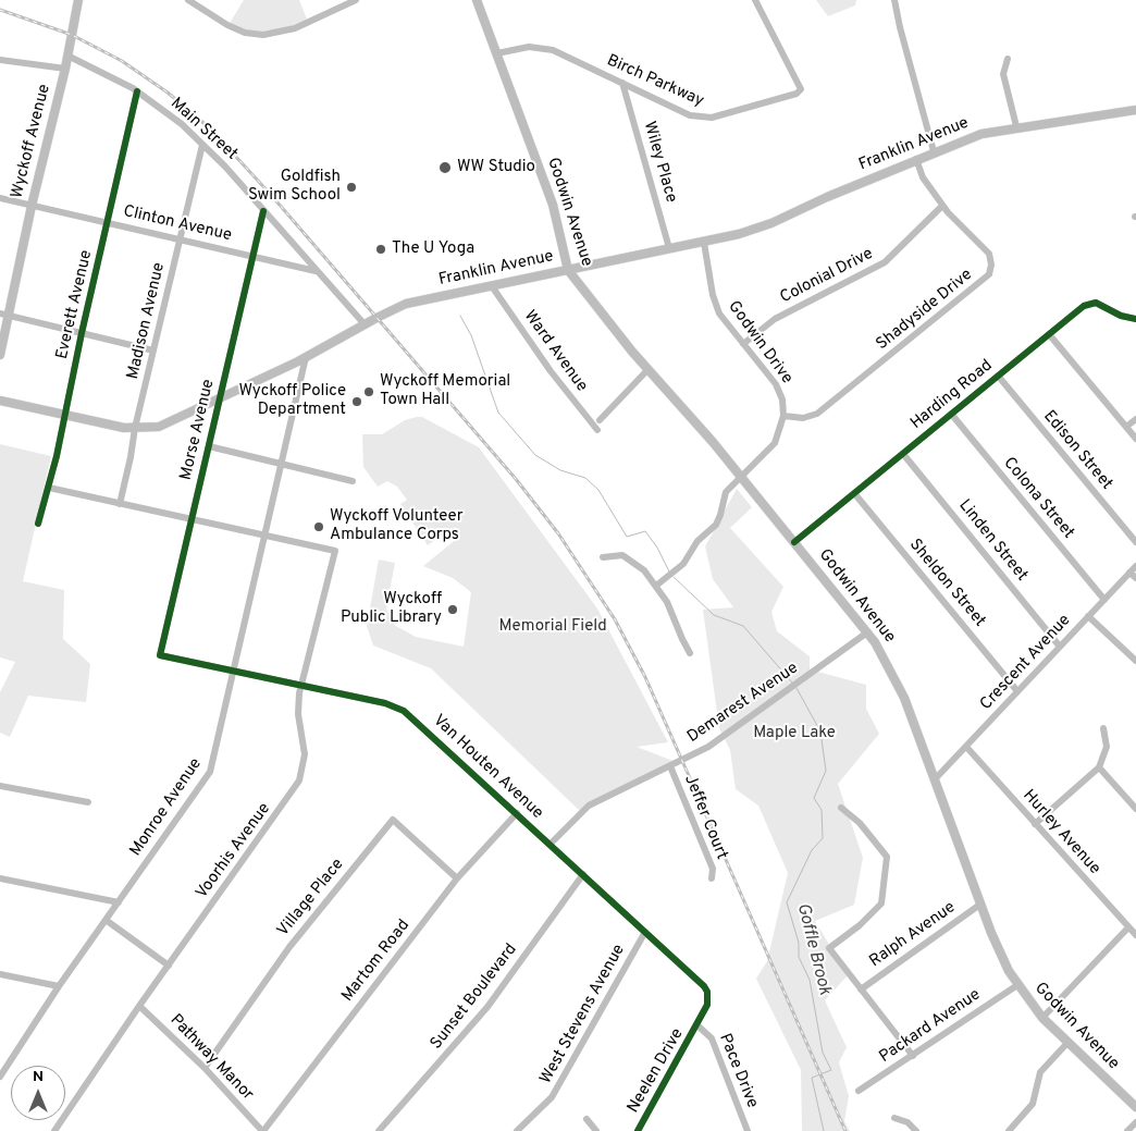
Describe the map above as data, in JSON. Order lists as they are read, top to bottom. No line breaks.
{"streets":{"main road":["Wyckoff Avenue","Franklin Avenue","Godwin Avenue"],"street":["Birch Parkway","Main Street","Wiley Place","Clinton Avenue","Colonial Drive","Everett Avenue","Shadyside Drive","Madison Avenue","Godwin Drive","Ward Avenue","Harding Road","Morse Avenue","Edison Street","Colona Street","Linden Street","Sheldon Street","Crescent Avenue","Demarest Avenue","Van Houten Avenue","Monroe Avenue","Jeffer Court","Hurley Avenue","Voorhis Avenue","Village Place","Ralph Avenue","Martom Road","Sunset Boulevard","West Stevens Avenue","Packard Avenue","Pathway Manor","Neelen Drive","Pace Drive"]},"crossings":[["Birch Parkway","Wiley Place"],["Birch Parkway","Godwin Avenue"],["Main Street","Wyckoff Avenue"],["Main Street","Franklin Avenue"],["Main Street","Clinton Avenue"],["Main Street","Everett Avenue"],["Main Street","Madison Avenue"],["Main Street","Morse Avenue"],["Wyckoff Avenue","Clinton Avenue"],["Franklin Avenue","Wiley Place"],["Franklin Avenue","Godwin Avenue"],["Franklin Avenue","Everett Avenue"],["Franklin Avenue","Shadyside Drive"],["Franklin Avenue","Madison Avenue"],["Franklin Avenue","Godwin Drive"],["Franklin Avenue","Ward Avenue"],["Franklin Avenue","Morse Avenue"],["Franklin Avenue","Monroe Avenue"],["Godwin Avenue","Godwin Drive"],["Godwin Avenue","Harding Road"],["Godwin Avenue","Crescent Avenue"],["Godwin Avenue","Demarest Avenue"],["Godwin Avenue","Ralph Avenue"],["Godwin Avenue","Packard Avenue"],["Clinton Avenue","Everett Avenue"],["Clinton Avenue","Madison Avenue"],["Clinton Avenue","Morse Avenue"],["Colonial Drive","Shadyside Drive"],["Colonial Drive","Godwin Drive"],["Shadyside Drive","Godwin Drive"],["Harding Road","Edison Street"],["Harding Road","Colona Street"],["Harding Road","Linden Street"],["Harding Road","Sheldon Street"],["Morse Avenue","Van Houten Avenue"],["Colona Street","Crescent Avenue"],["Linden Street","Crescent Avenue"],["Sheldon Street","Crescent Avenue"],["Crescent Avenue","Hurley Avenue"],["Demarest Avenue","Van Houten Avenue"],["Demarest Avenue","Jeffer Court"],["Van Houten Avenue","Monroe Avenue"],["Van Houten Avenue","Voorhis Avenue"],["Van Houten Avenue","Martom Road"],["Van Houten Avenue","Sunset Boulevard"],["Van Houten Avenue","West Stevens Avenue"],["Van Houten Avenue","Neelen Drive"],["Van Houten Avenue","Pace Drive"],["Monroe Avenue","Voorhis Avenue"],["Voorhis Avenue","Pathway Manor"],["Village Place","Martom Road"],["Village Place","Pathway Manor"],["Martom Road","Pathway Manor"],["Neelen Drive","Pace Drive"]],"water":["Goffle Brook"],"parks":["Memorial Field","Maple Lake"],"places":["WW Studio","Goldfish Swim School","The U Yoga","Wyckoff Memorial Town Hall","Wyckoff Police Department","Wyckoff Volunteer Ambulance Corps","Wyckoff Public Library"],"north":"top"}
